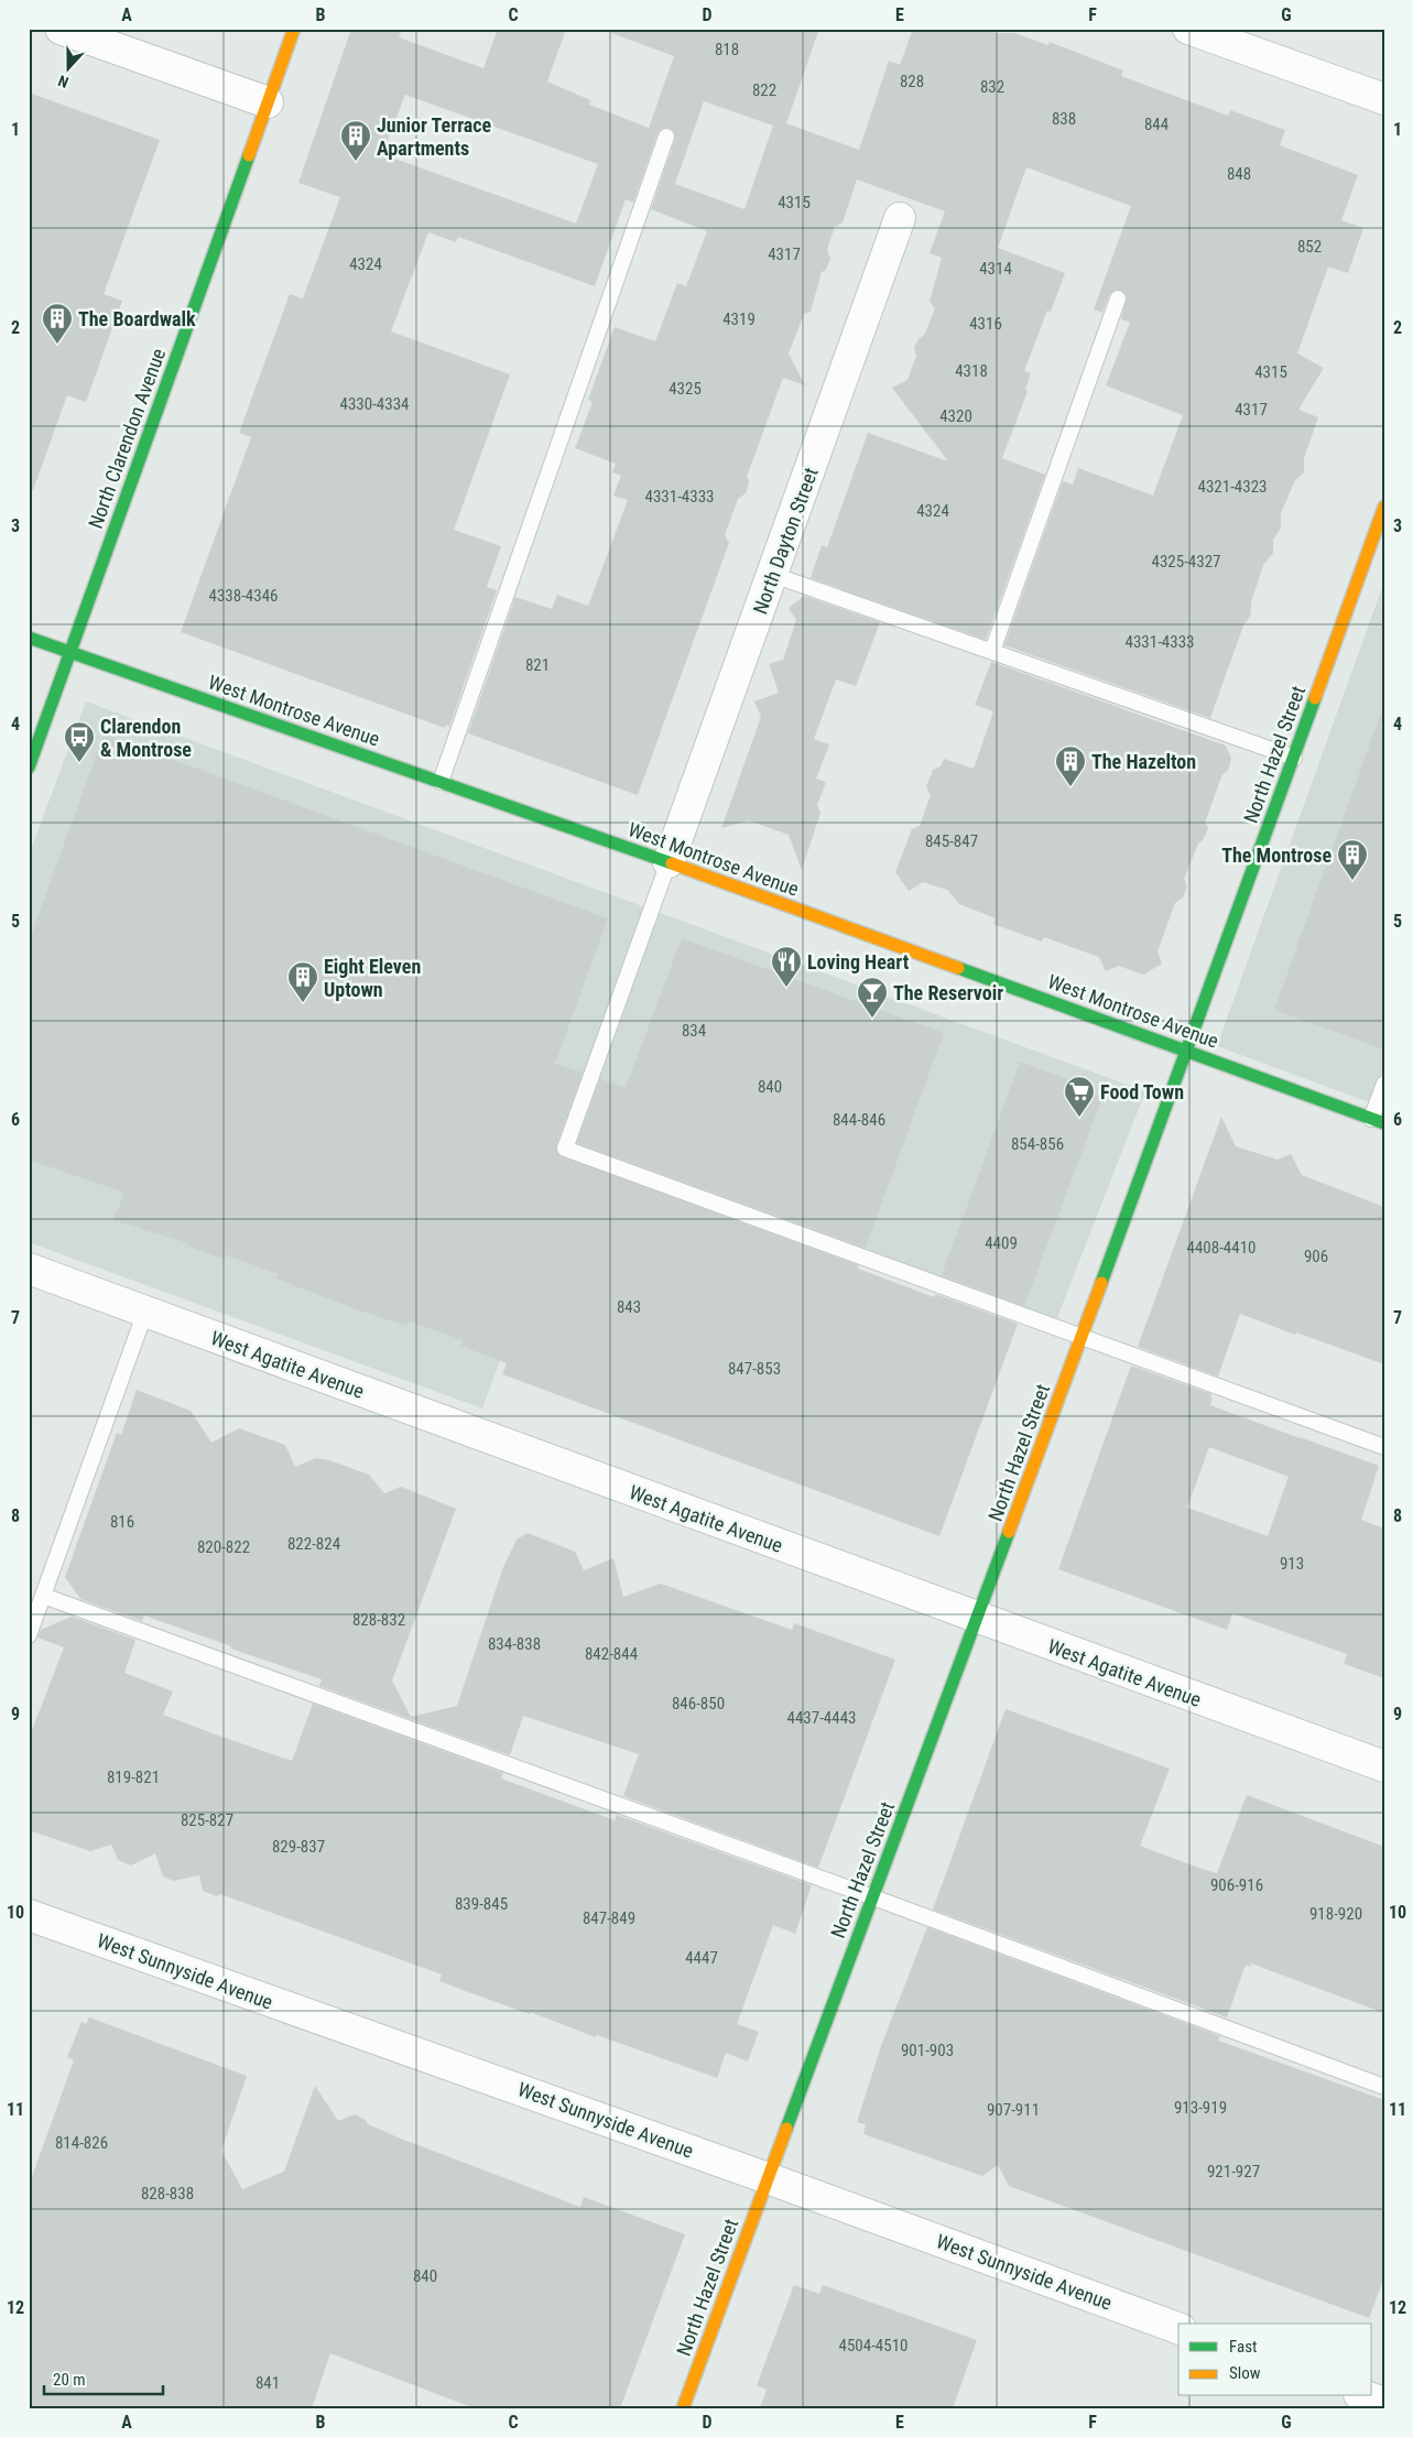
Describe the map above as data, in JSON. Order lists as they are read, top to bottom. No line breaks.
{"streets":{"street":["North Clarendon Avenue","North Dayton Street","West Montrose Avenue","North Hazel Street","West Agatite Avenue","West Sunnyside Avenue"]},"crossings":[["North Clarendon Avenue","West Montrose Avenue"],["North Dayton Street","West Montrose Avenue"],["West Montrose Avenue","North Hazel Street"],["North Hazel Street","West Agatite Avenue"],["North Hazel Street","West Sunnyside Avenue"]],"places":{"building":["Junior Terrace Apartments","The Boardwalk","The Hazelton","The Montrose","Eight Eleven Uptown"],"bus stop":["Clarendon & Montrose"],"restaurant":["Loving Heart"],"bar":["The Reservoir"],"supermarket":["Food Town"]},"house_numbers":["818","828","832","822","838","844","848","4315","852","4317","4324","4314","4319","4316","4318","4315","4325","4330-4334","4317","4320","4321-4323","4331-4333","4324","4325-4327","4338-4346","4331-4333","821","845-847","834","840","844-846","854-856","4409","4408-4410","906","843","847-853","816","822-824","820-822","913","828-832","834-838","842-844","846-850","4437-4443","819-821","825-827","829-837","906-916","839-845","918-920","847-849","4447","901-903","913-919","907-911","814-826","921-927","828-838","840","4504-4510","841"],"legend":["Fast","Slow"],"scale_bar":"20 m","north":"bottom","grid":{"columns":["A","B","C","D","E","F","G"],"rows":["1","2","3","4","5","6","7","8","9","10","11","12"]}}
